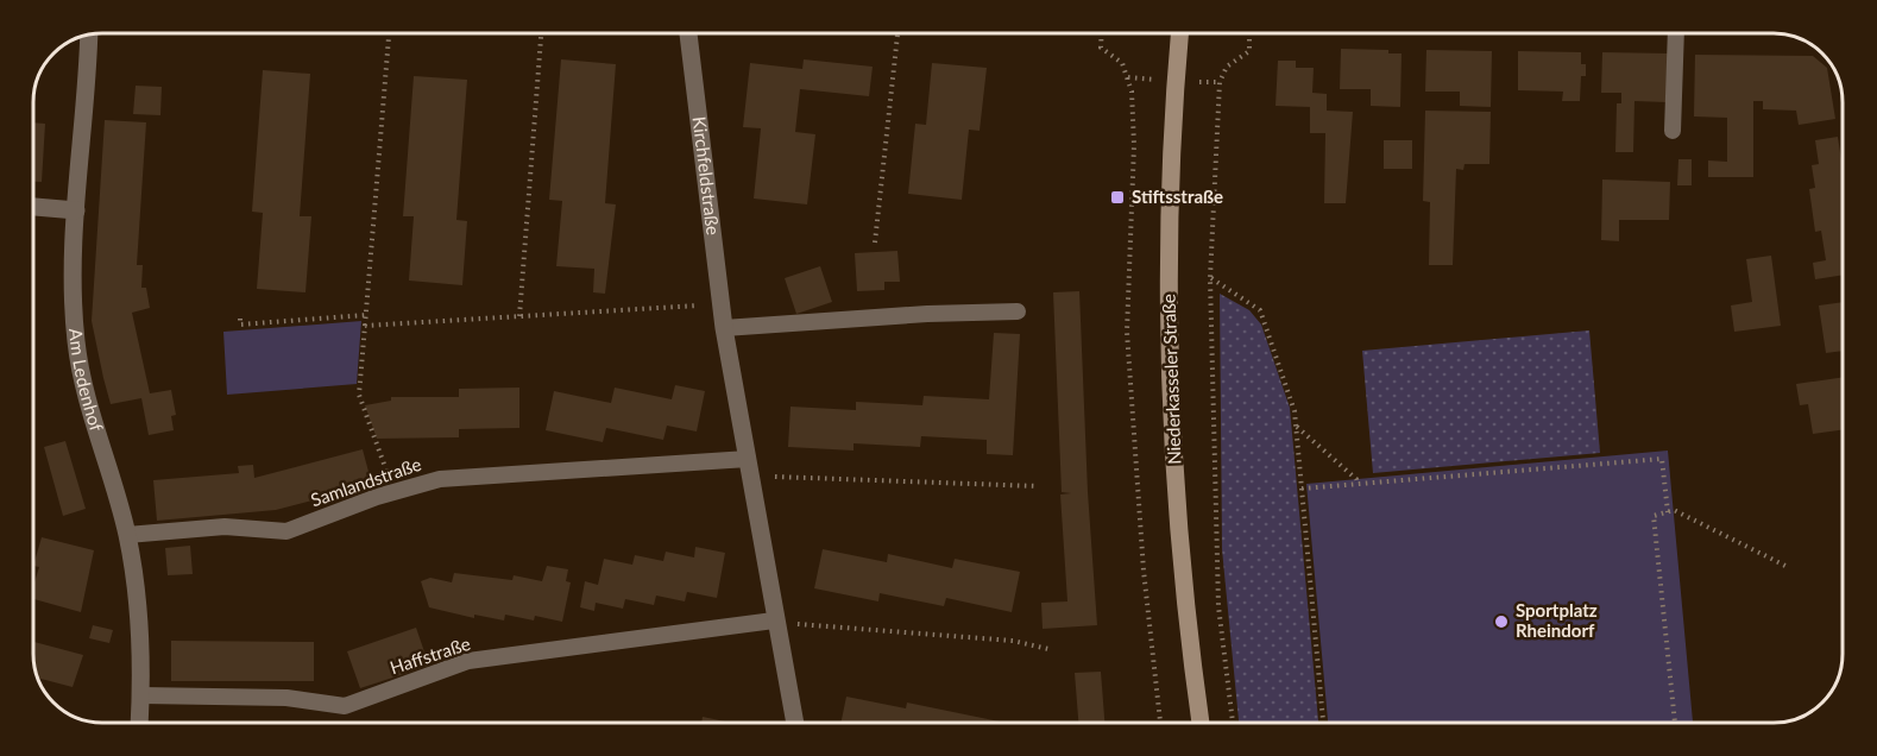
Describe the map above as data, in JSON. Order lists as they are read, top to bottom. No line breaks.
{"streets":{"main road":["Niederkasseler Straße"],"street":["Kirchfeldstraße","Am Ledenhof"],"lane":["Samlandstraße","Haffstraße"]},"crossings":[["Kirchfeldstraße","Samlandstraße"],["Kirchfeldstraße","Haffstraße"],["Am Ledenhof","Samlandstraße"],["Am Ledenhof","Haffstraße"]],"places":{"transit":["Stiftsstraße"],"other":["Sportplatz Rheindorf"]}}
